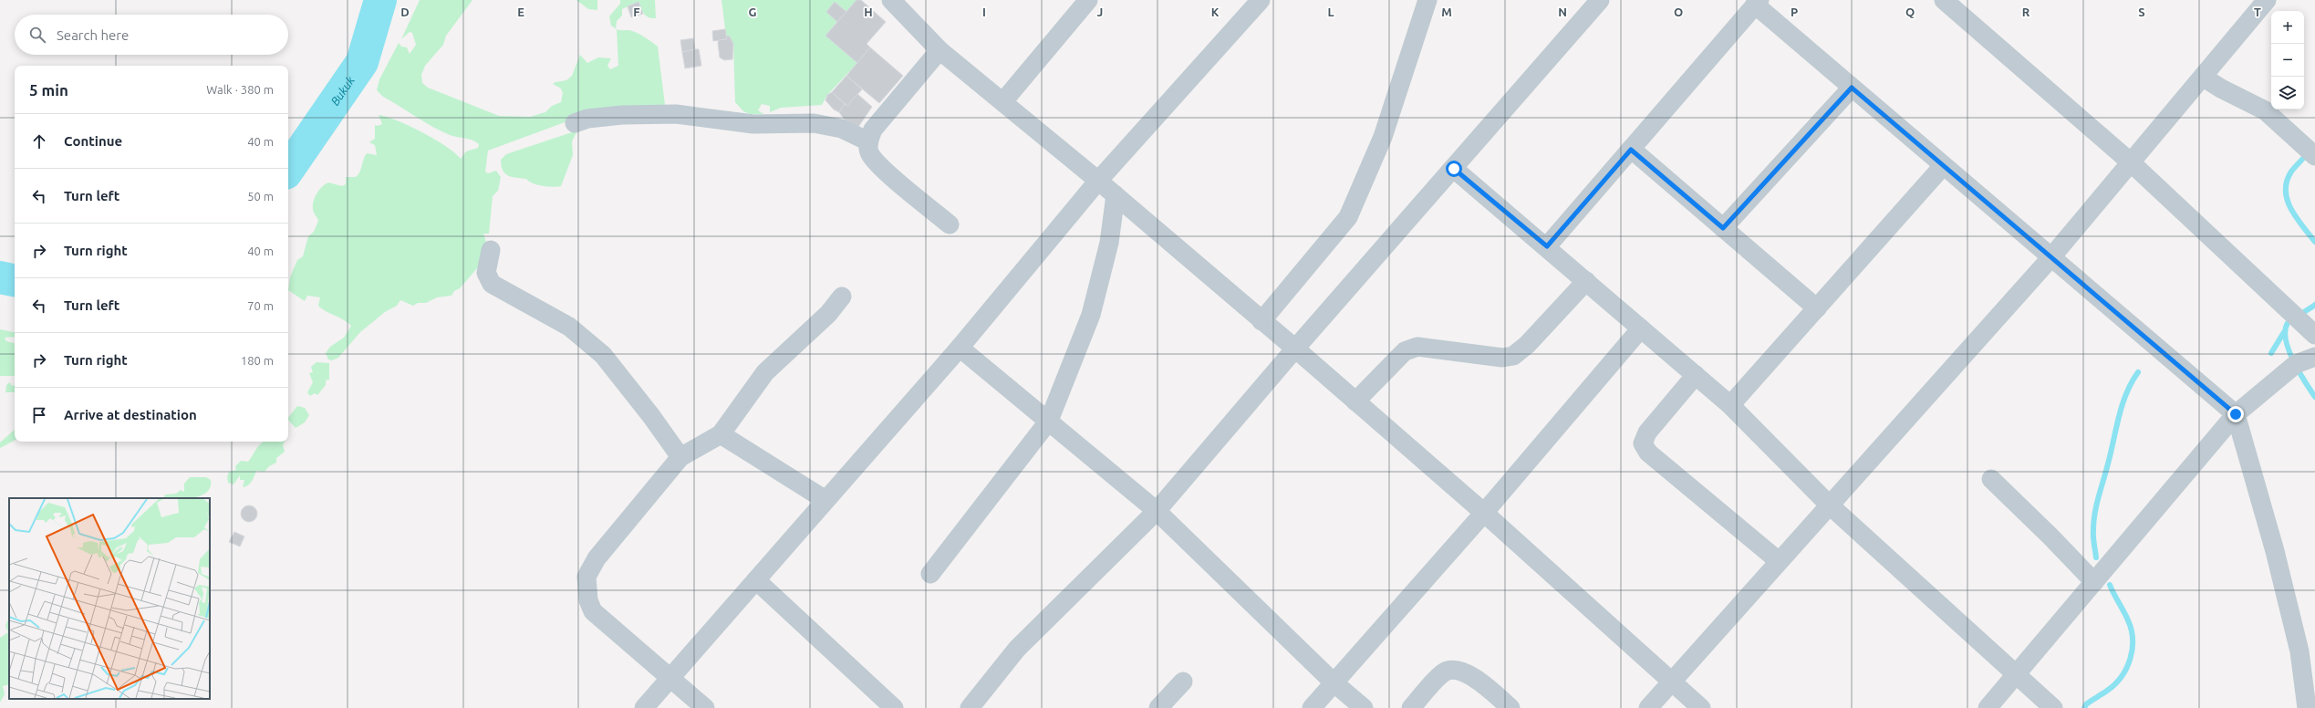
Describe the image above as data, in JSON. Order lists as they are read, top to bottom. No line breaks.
{"water":["Bukuk"],"page":{"map_buttons":["+","−"],"search":"Search here","heading":["5 min","Walk · 380 m"],"list":[["Continue","40 m"],["Turn left","50 m"],["Turn right","40 m"],["Turn left","70 m"],["Turn right","180 m"],"Arrive at destination"]},"grid":{"columns":["D","E","F","G","H","I","J","K","L","M","N","O","P","Q","R","S","T"]}}
